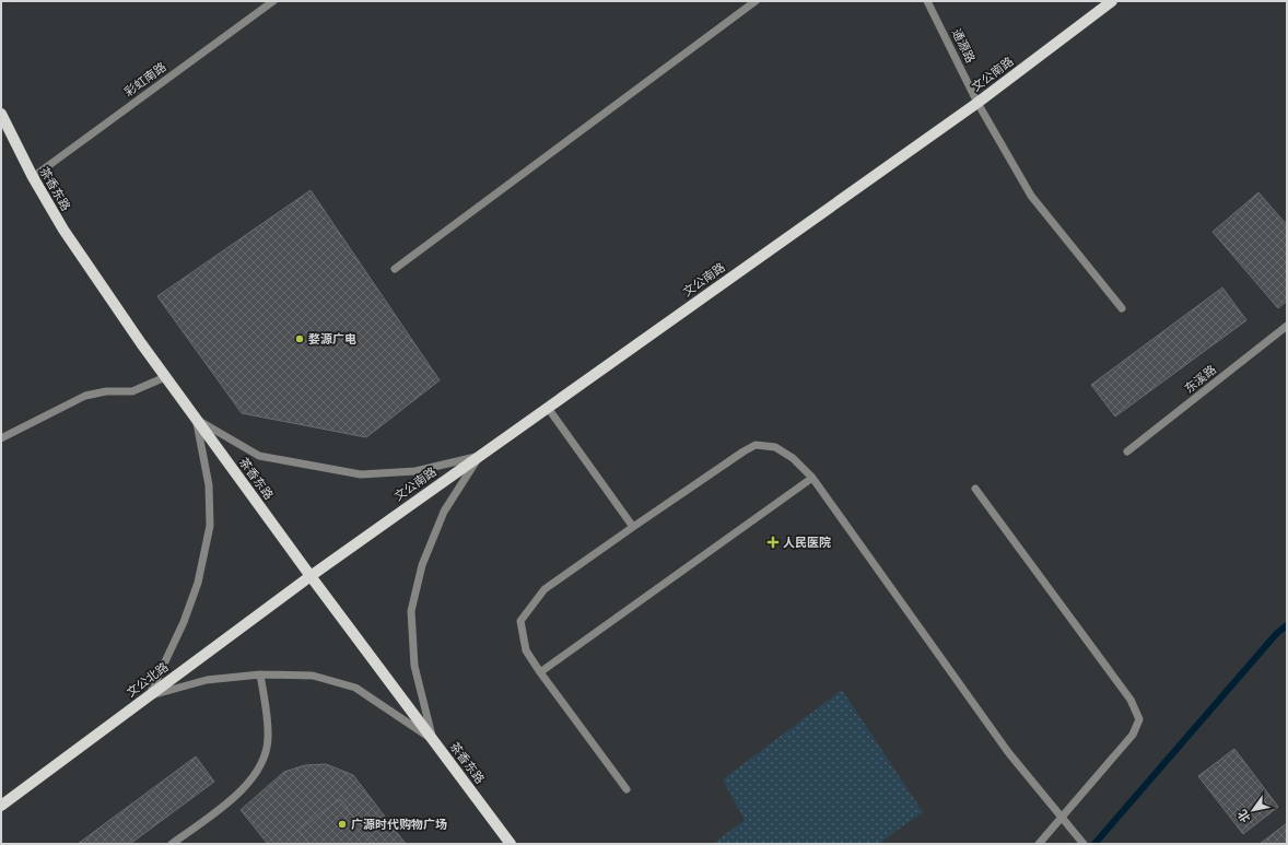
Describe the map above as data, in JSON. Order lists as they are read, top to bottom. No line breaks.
{"streets":{"main road":["文公南路","茶香东路","文公北路"],"street":["通源路","彩虹南路","东溪路"]},"crossings":[["通源路","文公南路"],["文公南路","茶香东路"],["文公南路","文公北路"],["彩虹南路","茶香东路"],["茶香东路","文公北路"]],"places":{"other":["婺源广电","广源时代购物广场"],"health":["人民医院"]},"north":"bottom left"}
